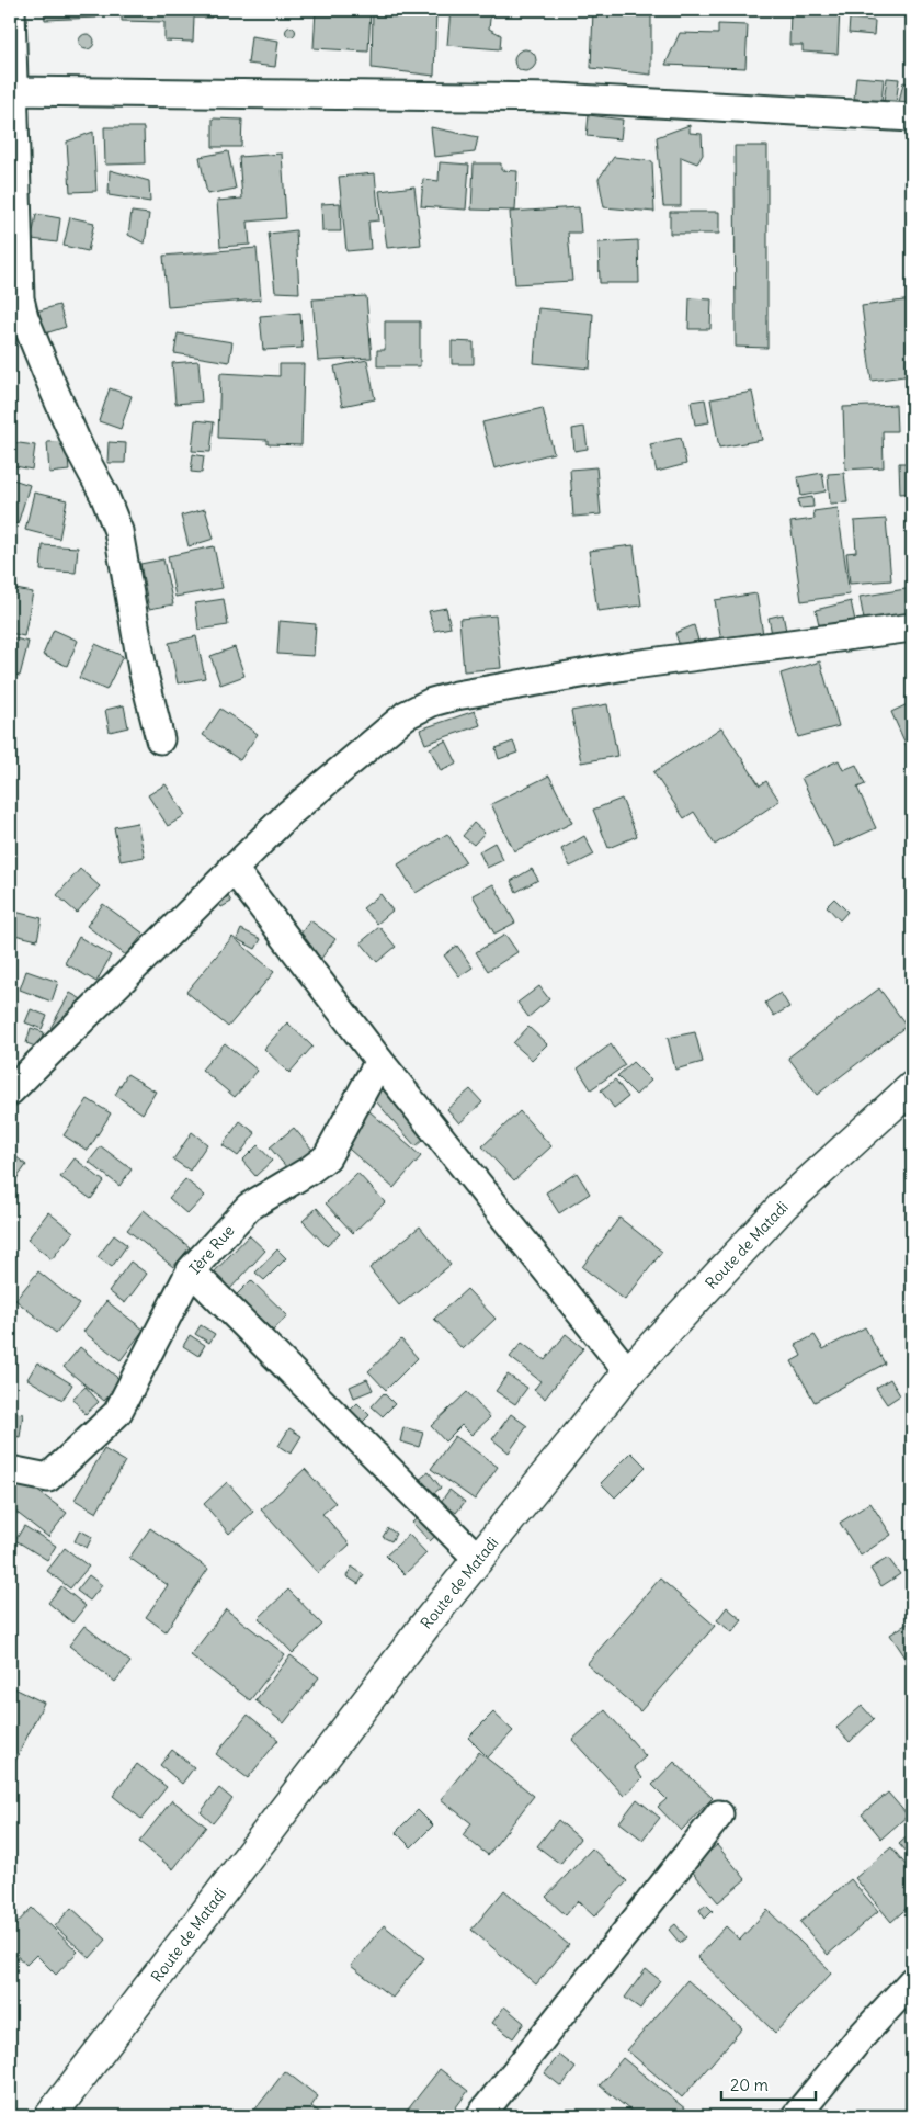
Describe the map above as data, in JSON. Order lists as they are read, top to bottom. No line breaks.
{"streets":{"highway":["Route de Matadi"],"street":["Ière Rue"]},"scale_bar":"20 m"}
